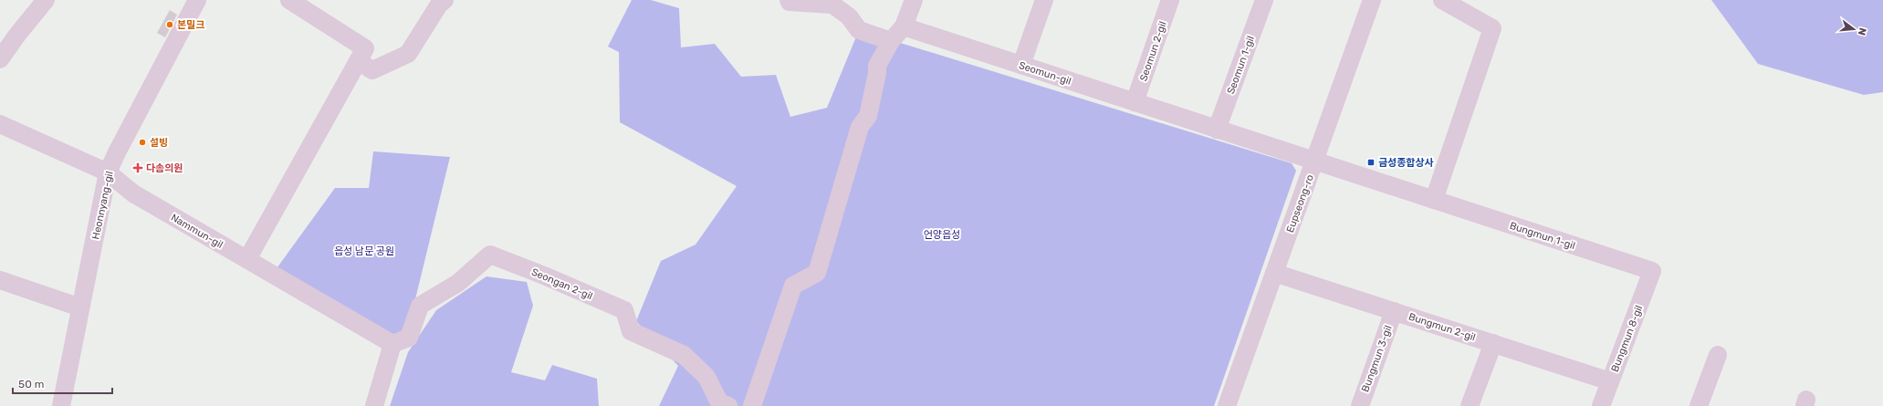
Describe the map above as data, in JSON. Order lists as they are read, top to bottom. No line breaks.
{"streets":{"street":["Seomun 2-gil","Seomun 1-gil","Seomun-gil","Eupseong-ro","Heonnyang-gil","Nammun-gil","Bungmun 1-gil","Seongan 2-gil","Bungmun 2-gil","Bungmun 8-gil","Bungmun 3-gil"]},"crossings":[["Seomun 2-gil","Seomun-gil"],["Seomun 1-gil","Seomun-gil"],["Seomun-gil","Eupseong-ro"],["Seomun-gil","Bungmun 1-gil"],["Eupseong-ro","Bungmun 1-gil"],["Eupseong-ro","Bungmun 2-gil"],["Heonnyang-gil","Nammun-gil"],["Nammun-gil","Seongan 2-gil"],["Bungmun 1-gil","Bungmun 8-gil"],["Bungmun 2-gil","Bungmun 8-gil"],["Bungmun 2-gil","Bungmun 3-gil"]],"parks":["언양읍성","읍성 남문 공원"],"places":{"other":["본밀크","설빙"],"transit":["금성종합상사"],"health":["다솜의원"]},"scale_bar":"50 m","north":"right"}
